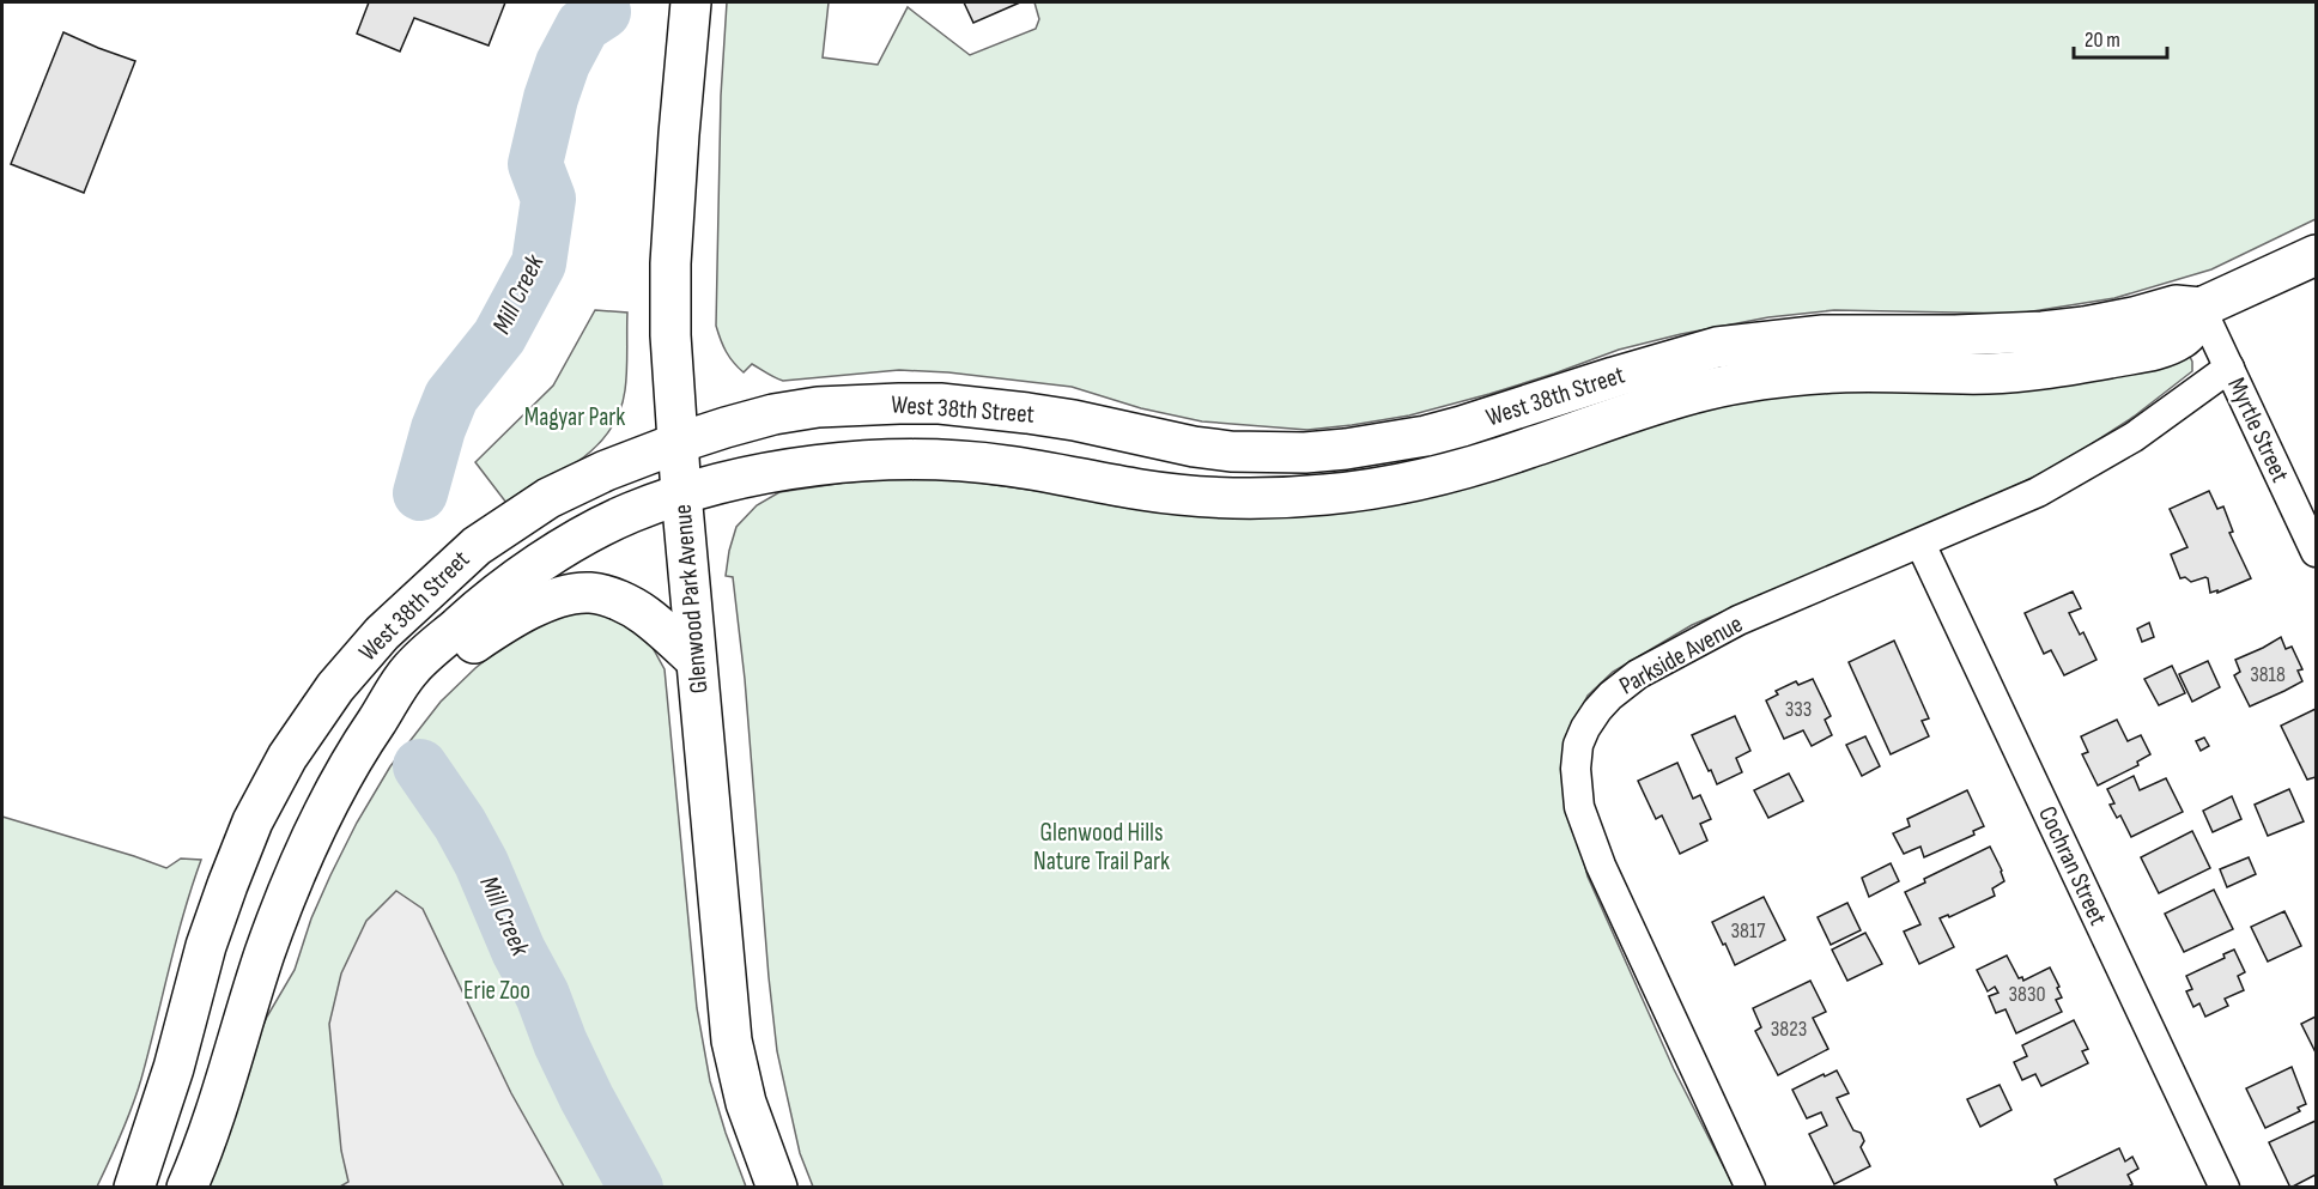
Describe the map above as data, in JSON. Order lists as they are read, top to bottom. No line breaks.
{"streets":{"main road":["West 38th Street","Glenwood Park Avenue"],"street":["Myrtle Street","Parkside Avenue","Cochran Street"]},"crossings":[["West 38th Street","Myrtle Street"],["West 38th Street","Glenwood Park Avenue"],["Myrtle Street","Parkside Avenue"],["Parkside Avenue","Cochran Street"]],"water":["Mill Creek"],"parks":["Magyar Park","Glenwood Hills Nature Trail Park","Erie Zoo"],"house_numbers":["3818","333","3817","3830","3823"],"scale_bar":"20 m"}
